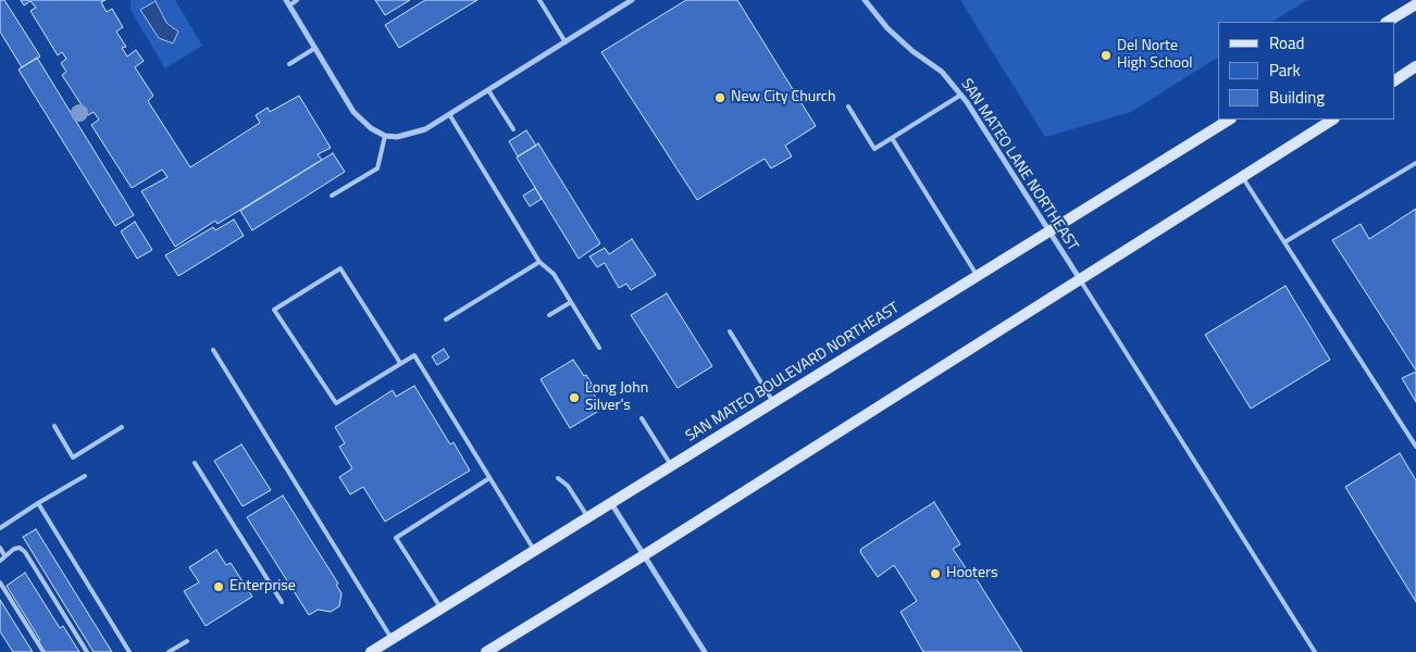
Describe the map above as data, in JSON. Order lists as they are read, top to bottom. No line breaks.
{"streets":{"main road":["SAN MATEO BOULEVARD NORTHEAST"],"street":["SAN MATEO LANE NORTHEAST"]},"crossings":[["SAN MATEO LANE NORTHEAST","SAN MATEO BOULEVARD NORTHEAST"]],"places":["Del Norte High School","New City Church","Long John Silver's","Hooters","Enterprise"],"legend":["Road","Park","Building"]}
